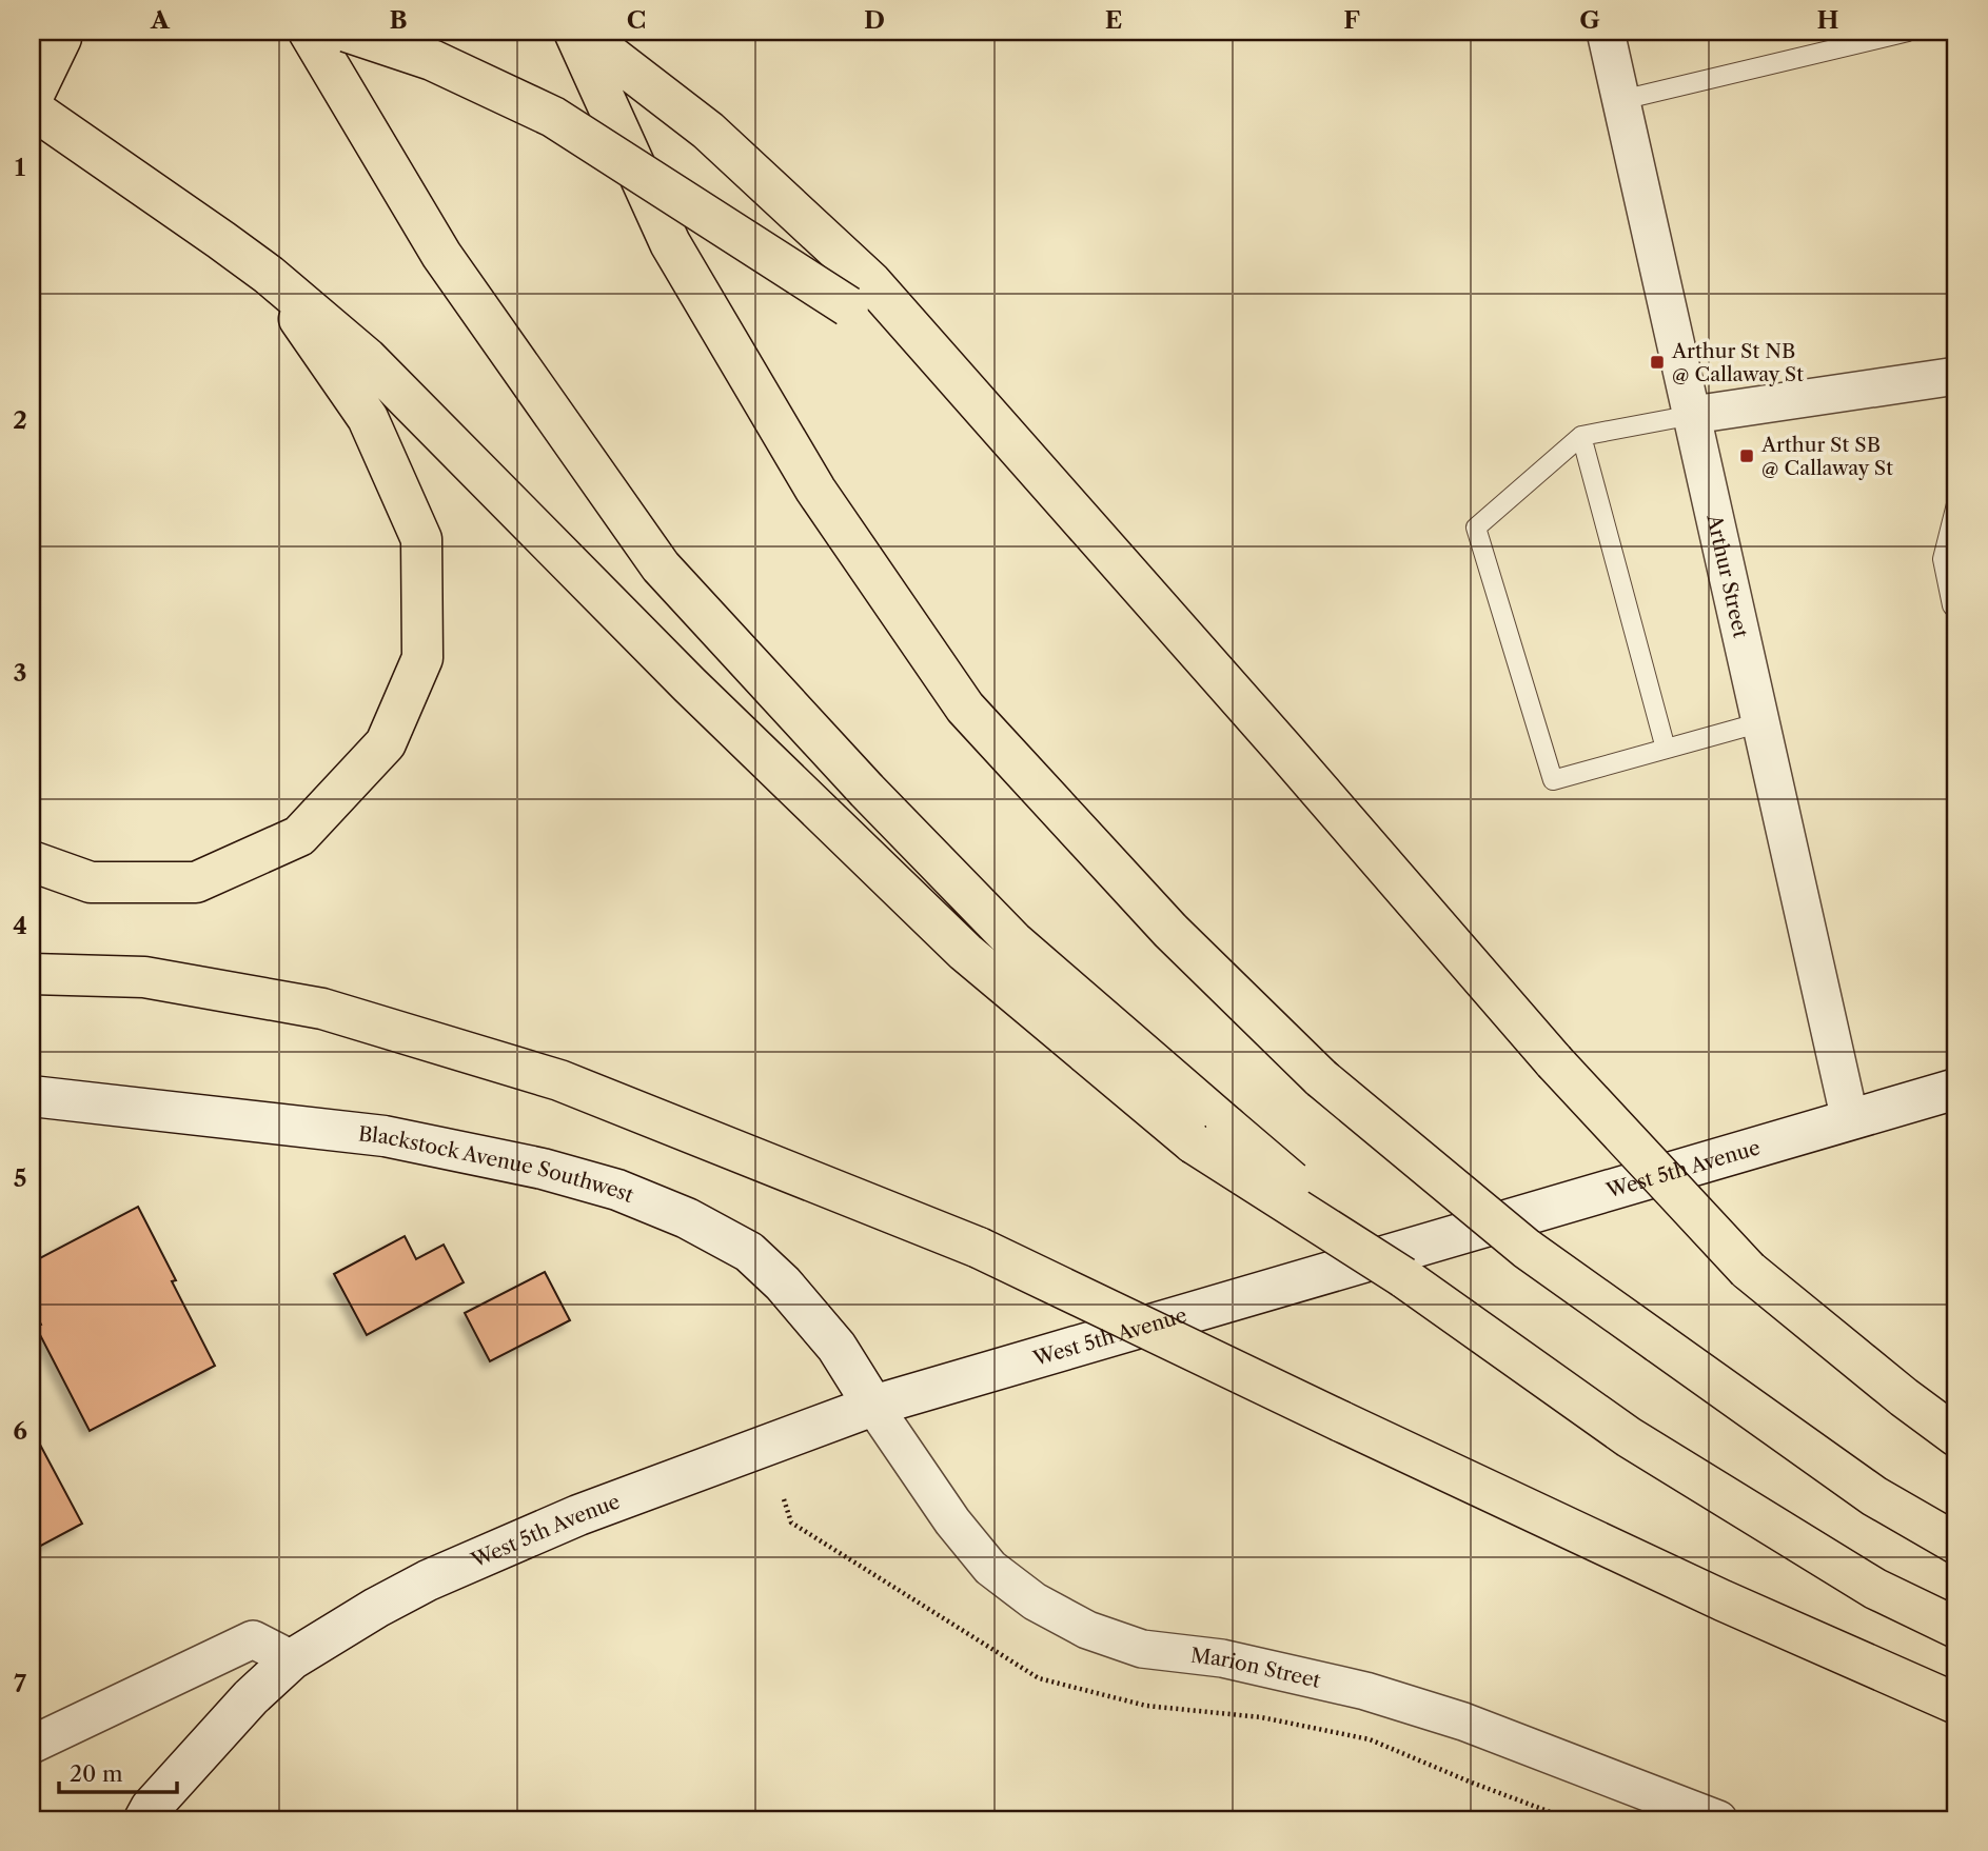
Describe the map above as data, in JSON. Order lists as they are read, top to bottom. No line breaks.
{"streets":{"street":["Arthur Street","Blackstock Avenue Southwest","West 5th Avenue","Marion Street"]},"crossings":[["Arthur Street","West 5th Avenue"],["Blackstock Avenue Southwest","West 5th Avenue"],["Blackstock Avenue Southwest","Marion Street"],["West 5th Avenue","Marion Street"]],"places":{"transit":["Arthur St NB @ Callaway St","Arthur St SB @ Callaway St"]},"scale_bar":"20 m","grid":{"columns":["A","B","C","D","E","F","G","H"],"rows":["1","2","3","4","5","6","7"]}}
